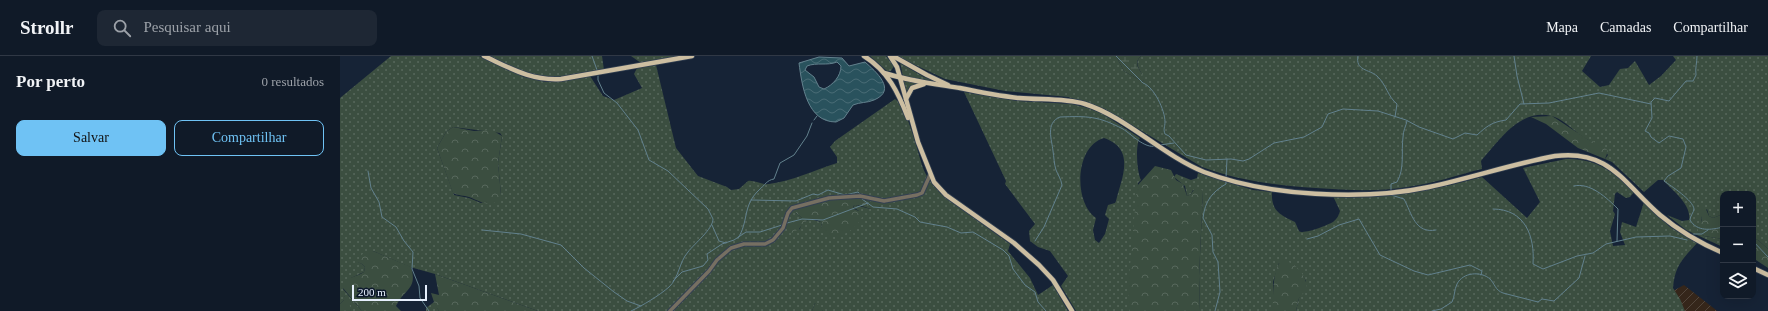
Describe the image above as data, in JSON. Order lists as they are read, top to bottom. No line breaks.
{"scale_bar":"200 m","page":{"header":"Strollr","search":"Pesquisar aqui","nav":["Mapa","Camadas","Compartilhar"],"heading":["Por perto","0 resultados"],"buttons":["Salvar","Compartilhar"],"map_buttons":["+","−"],"scale":"200 m"}}
